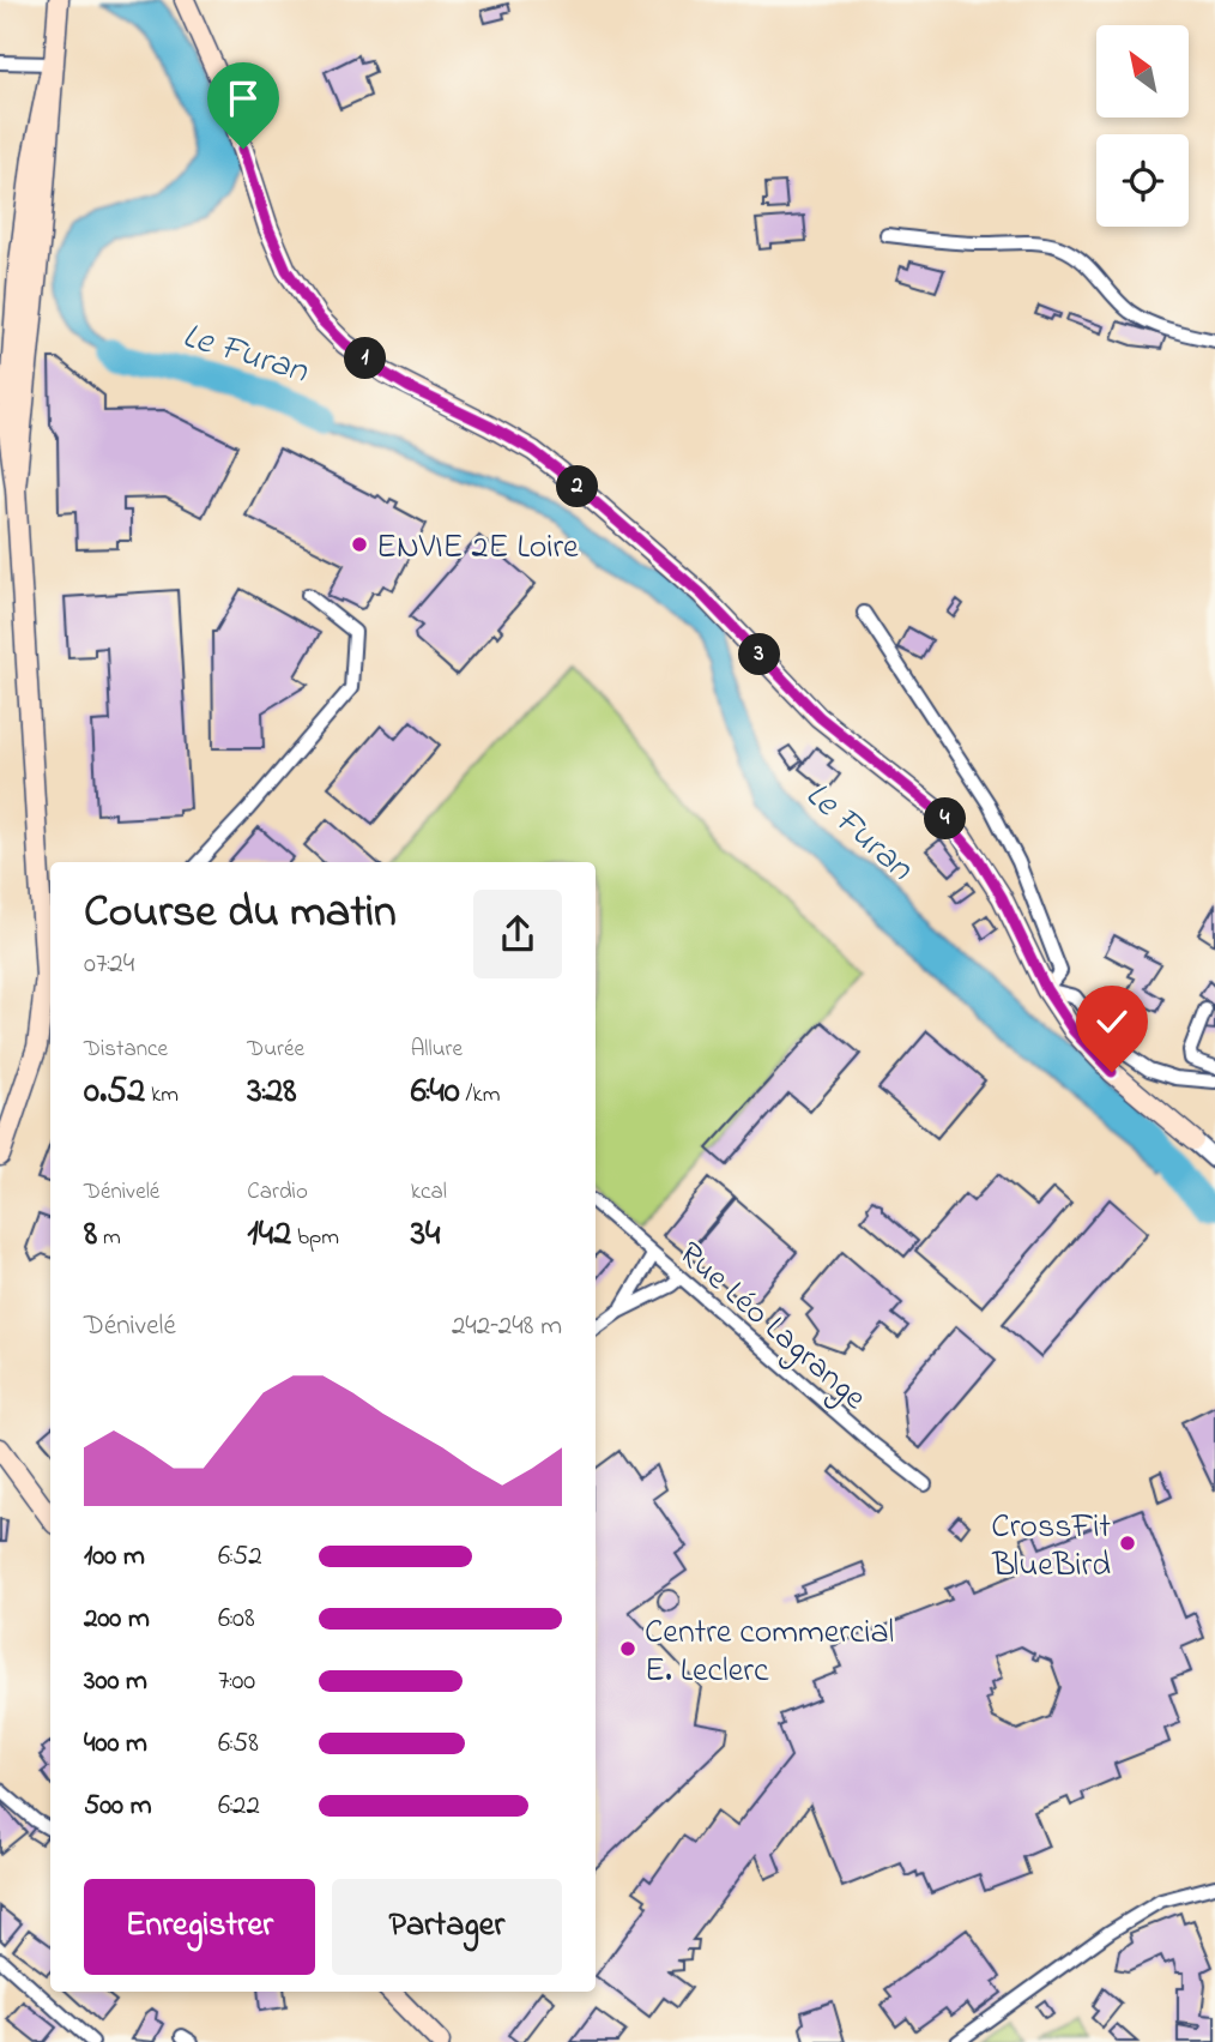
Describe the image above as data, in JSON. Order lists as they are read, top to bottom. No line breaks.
{"streets":{"street":["Rue Léo Lagrange"]},"water":["Le Furan"],"places":["ENVIE 2E Loire","CrossFit BlueBird","Centre commercial E. Leclerc"],"north":"top left","page":{"pins":["1","2","3","4"],"heading":["Course du matin","07:24"],"stats":[["Distance","0.52 km"],["Durée","3:28"],["Allure","6:40 /km"],["Dénivelé","8 m"],["Cardio","142 bpm"],["kcal","34"]],"chart":["Dénivelé","242–248 m"],"list":[{"name":"100 m","note":"6:52"},{"name":"200 m","note":"6:08"},{"name":"300 m","note":"7:00"},{"name":"400 m","note":"6:58"},{"name":"500 m","note":"6:22"}],"buttons":["Enregistrer","Partager"]}}
